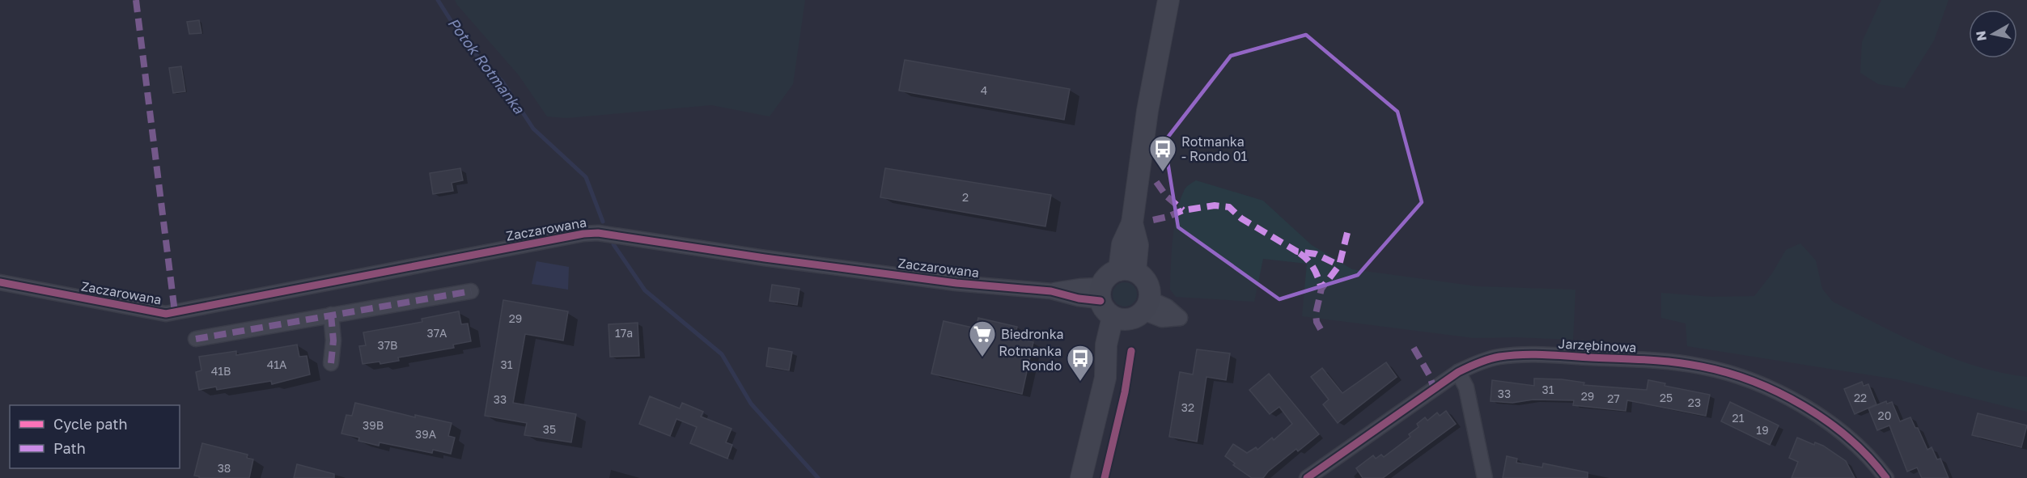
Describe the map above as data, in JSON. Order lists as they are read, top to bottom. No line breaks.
{"streets":{"street":["Zaczarowana","Jarzębinowa"]},"water":["Potok Rotmanka"],"places":{"bus stop":["Rotmanka - Rondo 01","Rotmanka Rondo"],"supermarket":["Biedronka"]},"house_numbers":["4","2","29","37A","17a","37B","41A","31","41B","31","33","29","25","22","27","33","23","32","20","21","39B","35","19","39A","38"],"legend":["Cycle path","Path"],"north":"left"}
